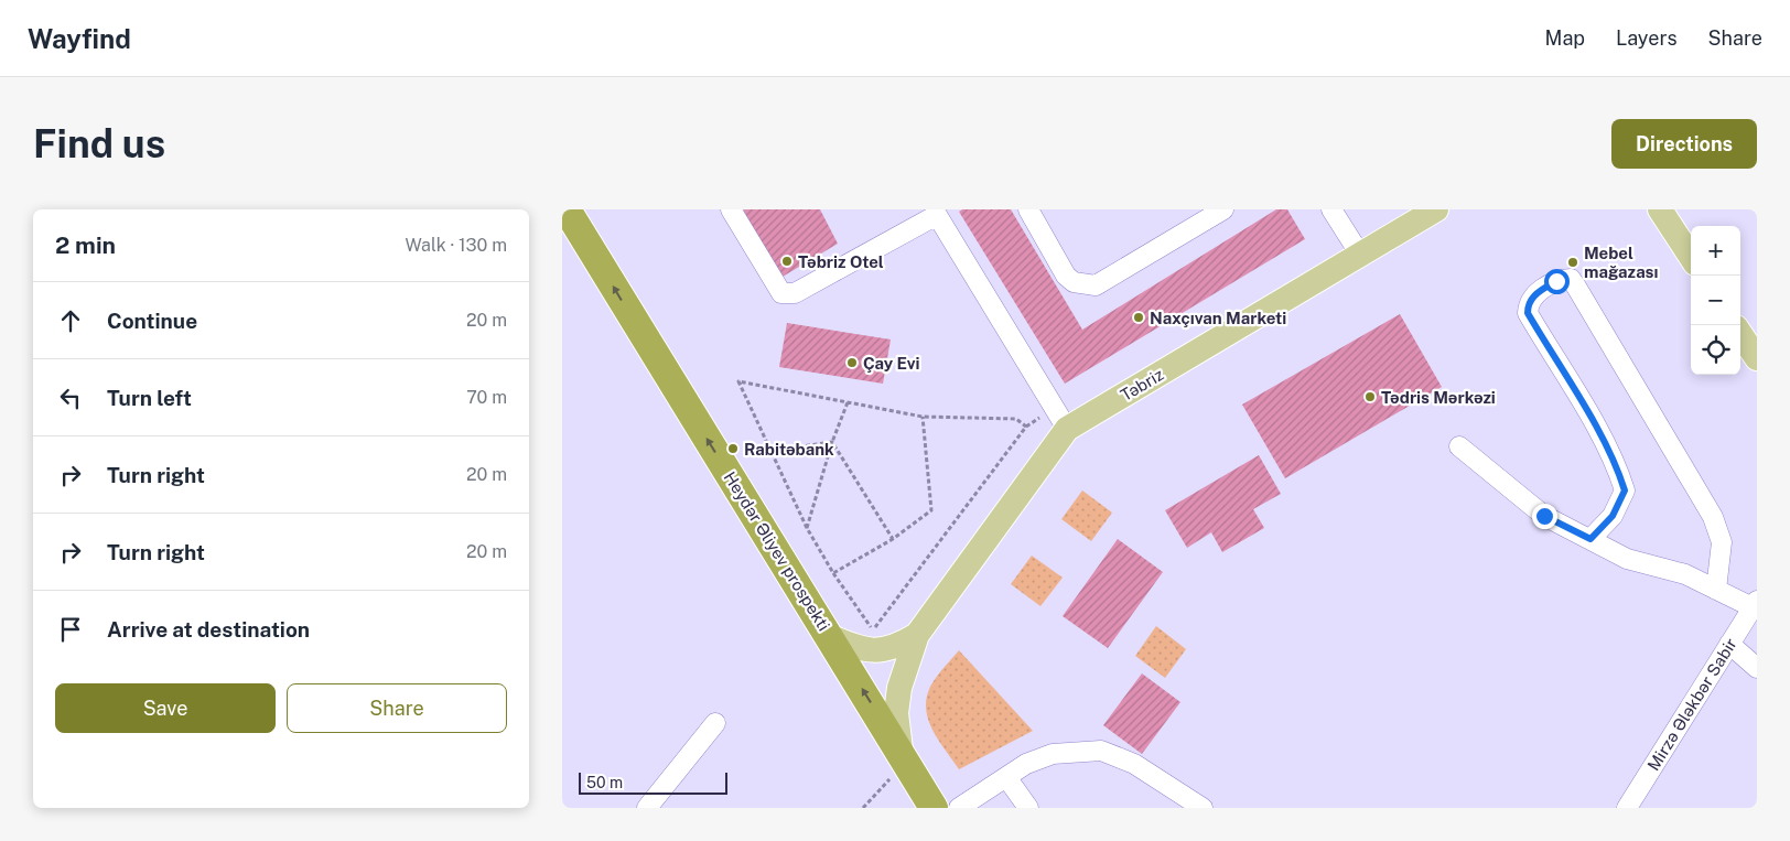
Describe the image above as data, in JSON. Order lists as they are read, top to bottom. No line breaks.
{"streets":{"highway":["Heydər Əliyev prospekti"],"main road":["Təbriz"],"street":["Mirzə Ələkbər Sabir"]},"one_way":["Heydər Əliyev prospekti"],"places":["Təbriz Otel","Mebel mağazası","Naxçıvan Marketi","Çay Evi","Tədris Mərkəzi","Rabitəbank"],"scale_bar":"50 m","page":{"header":"Wayfind","nav":["Map","Layers","Share"],"buttons":["Directions",["Save","Share"]],"title":"Find us","heading":["2 min","Walk · 130 m"],"map_buttons":["+","−"],"list":[["Continue","20 m"],["Turn left","70 m"],["Turn right","20 m"],["Turn right","20 m"],"Arrive at destination"],"scale":"50 m"}}
